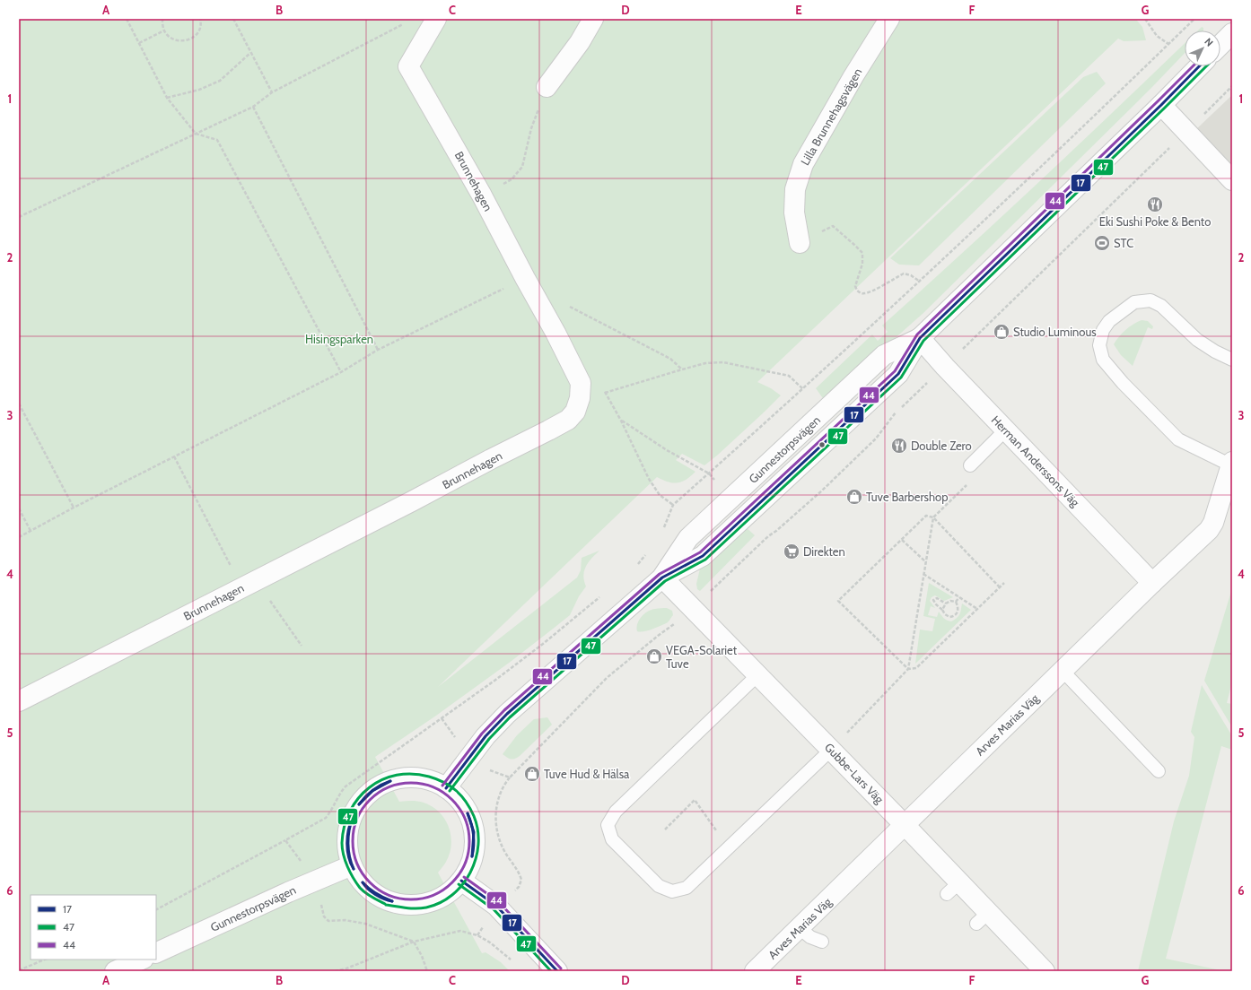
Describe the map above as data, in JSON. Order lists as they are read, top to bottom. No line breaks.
{"streets":{"street":["Lilla Brunnehagsvägen","Brunnehagen","Gunnestorpsvägen","Herman Anderssons Väg","Arves Marias Väg","Gubbe-Lars Väg"]},"crossings":[["Gunnestorpsvägen","Herman Anderssons Väg"],["Gunnestorpsvägen","Gubbe-Lars Väg"],["Herman Anderssons Väg","Arves Marias Väg"],["Arves Marias Väg","Gubbe-Lars Väg"]],"parks":["Hisingsparken"],"places":{"restaurant":["Eki Sushi Poke & Bento","Double Zero"],"sports":["STC"],"shop":["Studio Luminous","Tuve Barbershop","VEGA-Solariet Tuve","Tuve Hud & Hälsa"],"supermarket":["Direkten"]},"lines":["transit line 17","transit line 47","transit line 44"],"legend":["17","47","44"],"north":"top right","grid":{"columns":["A","B","C","D","E","F","G"],"rows":["1","2","3","4","5","6"]}}
